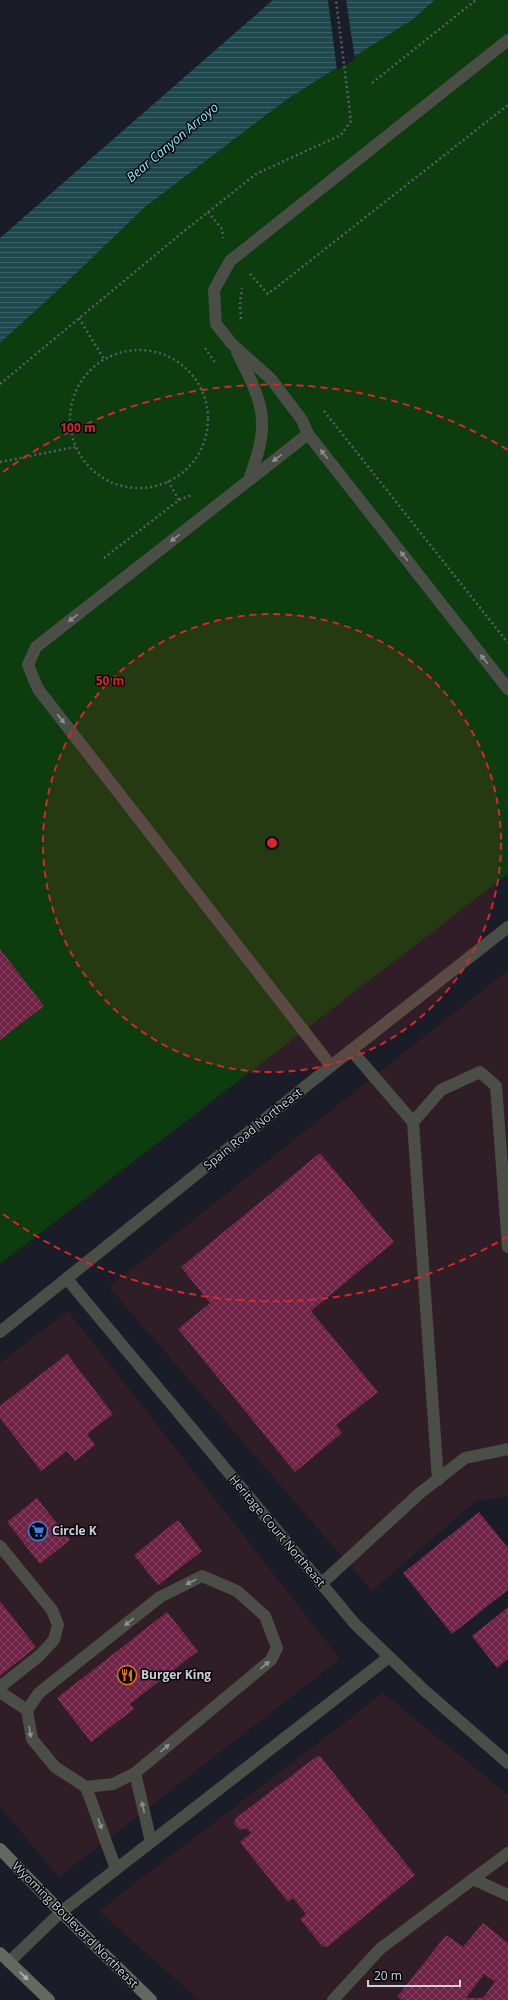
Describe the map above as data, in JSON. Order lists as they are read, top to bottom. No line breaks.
{"streets":{"main road":["Wyoming Boulevard Northeast"],"street":["Spain Road Northeast","Heritage Court Northeast"]},"crossings":[["Spain Road Northeast","Heritage Court Northeast"]],"water":["Bear Canyon Arroyo"],"places":{"supermarket":["Circle K"],"restaurant":["Burger King"]},"scale_bar":"20 m","rings":["100 m","50 m"]}
